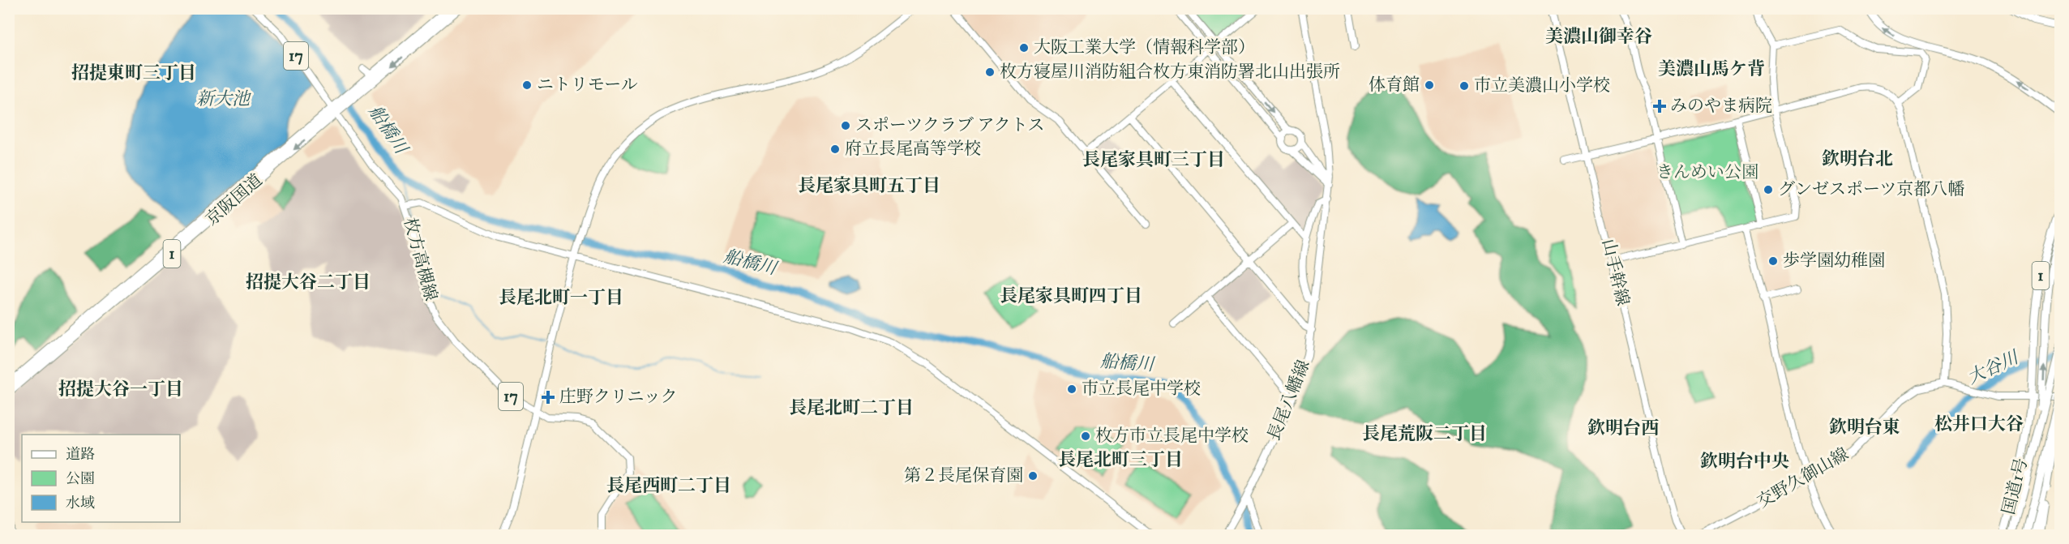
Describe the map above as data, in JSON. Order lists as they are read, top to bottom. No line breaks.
{"streets":{"highway":["京阪国道","1","国道1号"],"main road":["17","枚方高槻線"],"street":["山手幹線","長尾八幡線","交野久御山線"]},"crossings":[["京阪国道","枚方高槻線"],["交野久御山線","国道1号"]],"districts":["美濃山御幸谷","美濃山馬ケ背","招提東町三丁目","欽明台北","長尾家具町三丁目","長尾家具町五丁目","招提大谷二丁目","長尾家具町四丁目","長尾北町一丁目","招提大谷一丁目","長尾北町二丁目","松井口大谷","欽明台東","欽明台西","長尾荒阪二丁目","長尾北町三丁目","欽明台中央","長尾西町二丁目"],"water":["新大池","船橋川","大谷川"],"parks":["きんめい公園"],"places":{"other":["大阪工業大学（情報科学部）","枚方寝屋川消防組合枚方東消防署北山出張所","ニトリモール","体育館","市立美濃山小学校","スポーツクラブ アクトス","府立長尾高等学校","グンゼスポーツ京都八幡","歩学園幼稚園","市立長尾中学校","枚方市立長尾中学校","第２長尾保育園"],"health":["みのやま病院","庄野クリニック"]},"legend":["道路","公園","水域"]}
